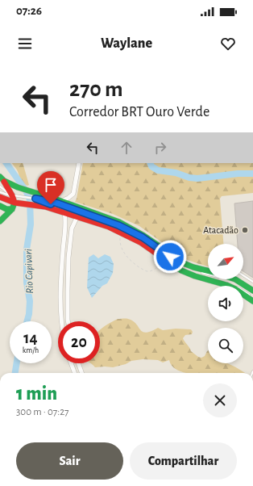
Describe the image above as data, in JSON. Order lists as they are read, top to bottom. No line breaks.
{"water":["Rio Capivari"],"places":["Atacadão"],"north":"top right","page":{"status":"07:26","header":"Waylane","turn":["270 m","Corredor BRT Ouro Verde"],"speed":"14 km/h","limit":"20","heading":["1 min","300 m · 07:27"],"buttons":["Sair","Compartilhar"]}}
